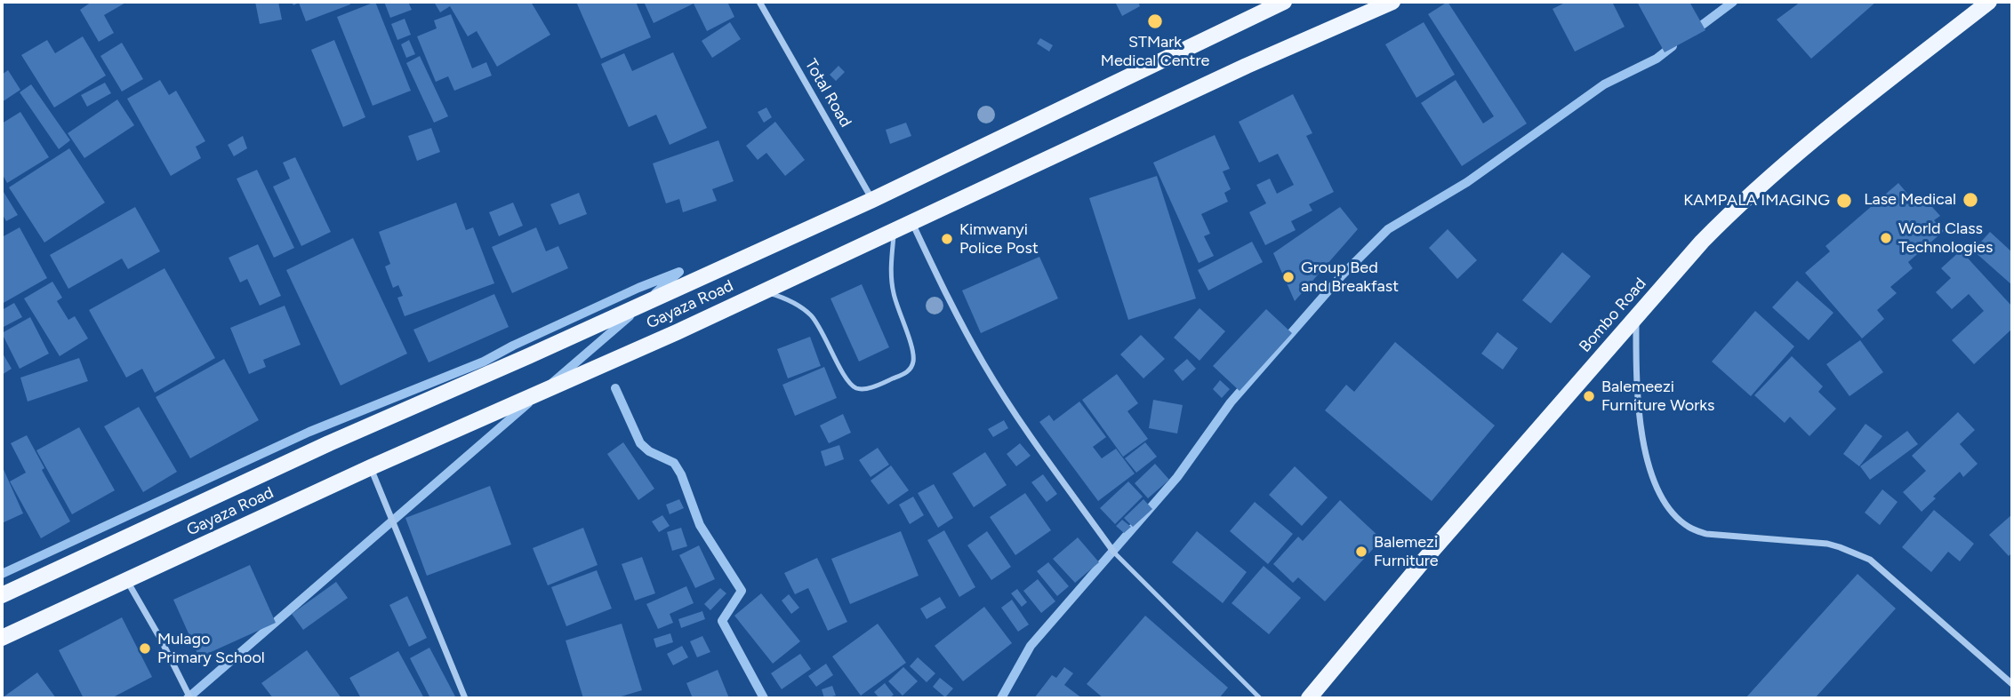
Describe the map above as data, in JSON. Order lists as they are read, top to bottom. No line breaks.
{"streets":{"main road":["Gayaza Road","Bombo Road"],"street":["Total Road"]},"crossings":[["Total Road","Gayaza Road"]],"places":["STMark Medical Centre","Lase Medical","KAMPALA IMAGING","World Class Technologies","Kimwanyi Police Post","Group Bed and Breakfast","Balemeezi Furniture Works","Balemezi Furniture","Mulago Primary School"]}
